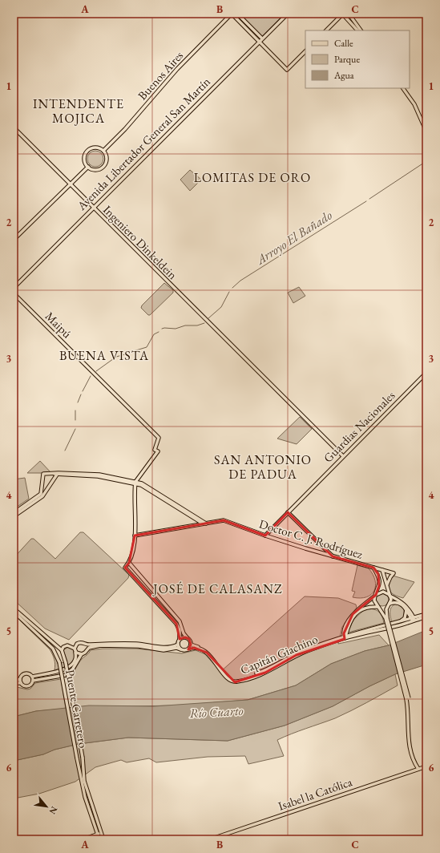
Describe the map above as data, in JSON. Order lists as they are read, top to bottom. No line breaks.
{"streets":{"main road":["Buenos Aires","Avenida Libertador General San Martín","Ingeniero Dinkeldein","Maipú","Guardias Nacionales","Doctor C. J. Rodríguez","Capitán Giachino","Puente Carretero","Isabel la Católica"]},"crossings":[["Avenida Libertador General San Martín","Ingeniero Dinkeldein"],["Ingeniero Dinkeldein","Guardias Nacionales"],["Guardias Nacionales","Doctor C. J. Rodríguez"]],"districts":["INTENDENTE MOJICA","LOMITAS DE ORO","BUENA VISTA","SAN ANTONIO DE PADUA","JOSÉ DE CALASANZ"],"water":["Arroyo El Bañado","Río Cuarto"],"legend":["Calle","Parque","Agua"],"north":"bottom right","grid":{"columns":["A","B","C"],"rows":["1","2","3","4","5","6"]}}
